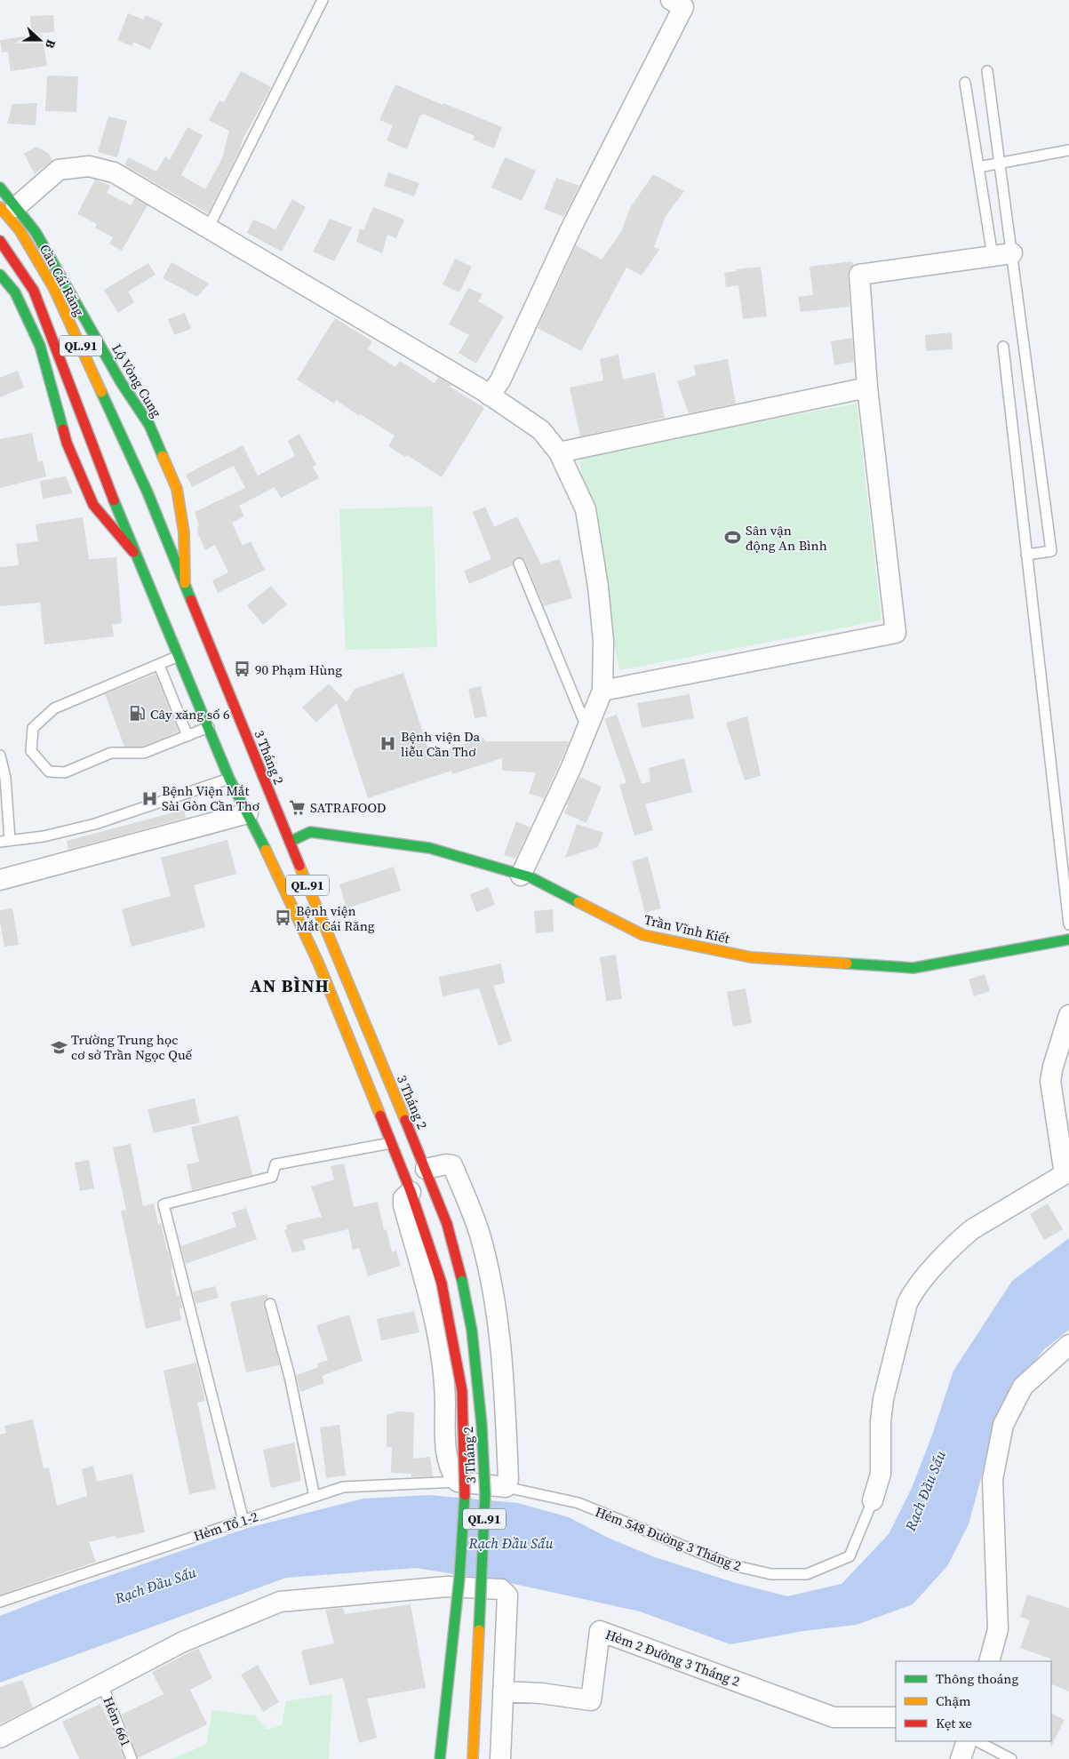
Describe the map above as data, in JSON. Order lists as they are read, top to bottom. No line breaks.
{"streets":{"main road":["Cầu Cái Răng","QL.91","Lộ Vòng Cung","3 Tháng 2","Trần Vĩnh Kiết"],"street":["Hẻm 2 Đường 3 Tháng 2"],"lane":["Hẻm Tổ 1-2","Hẻm 548 Đường 3 Tháng 2","Hẻm 661"]},"crossings":[["Cầu Cái Răng","Lộ Vòng Cung"],["Cầu Cái Răng","3 Tháng 2"],["Lộ Vòng Cung","3 Tháng 2"],["3 Tháng 2","Trần Vĩnh Kiết"]],"districts":["AN BÌNH"],"water":["Rạch Đầu Sấu"],"places":{"sports":["Sân vận động An Bình"],"bus stop":["90 Phạm Hùng","Bệnh viện Mắt Cái Răng"],"fuel station":["Cây xăng số 6"],"hospital":["Bệnh viện Da liễu Cần Thơ","Bệnh Viện Mắt Sài Gòn Cần Thơ"],"supermarket":["SATRAFOOD"],"school or university":["Trường Trung học cơ sở Trần Ngọc Quế"]},"legend":["Thông thoáng","Chậm","Kẹt xe"],"north":"right"}
